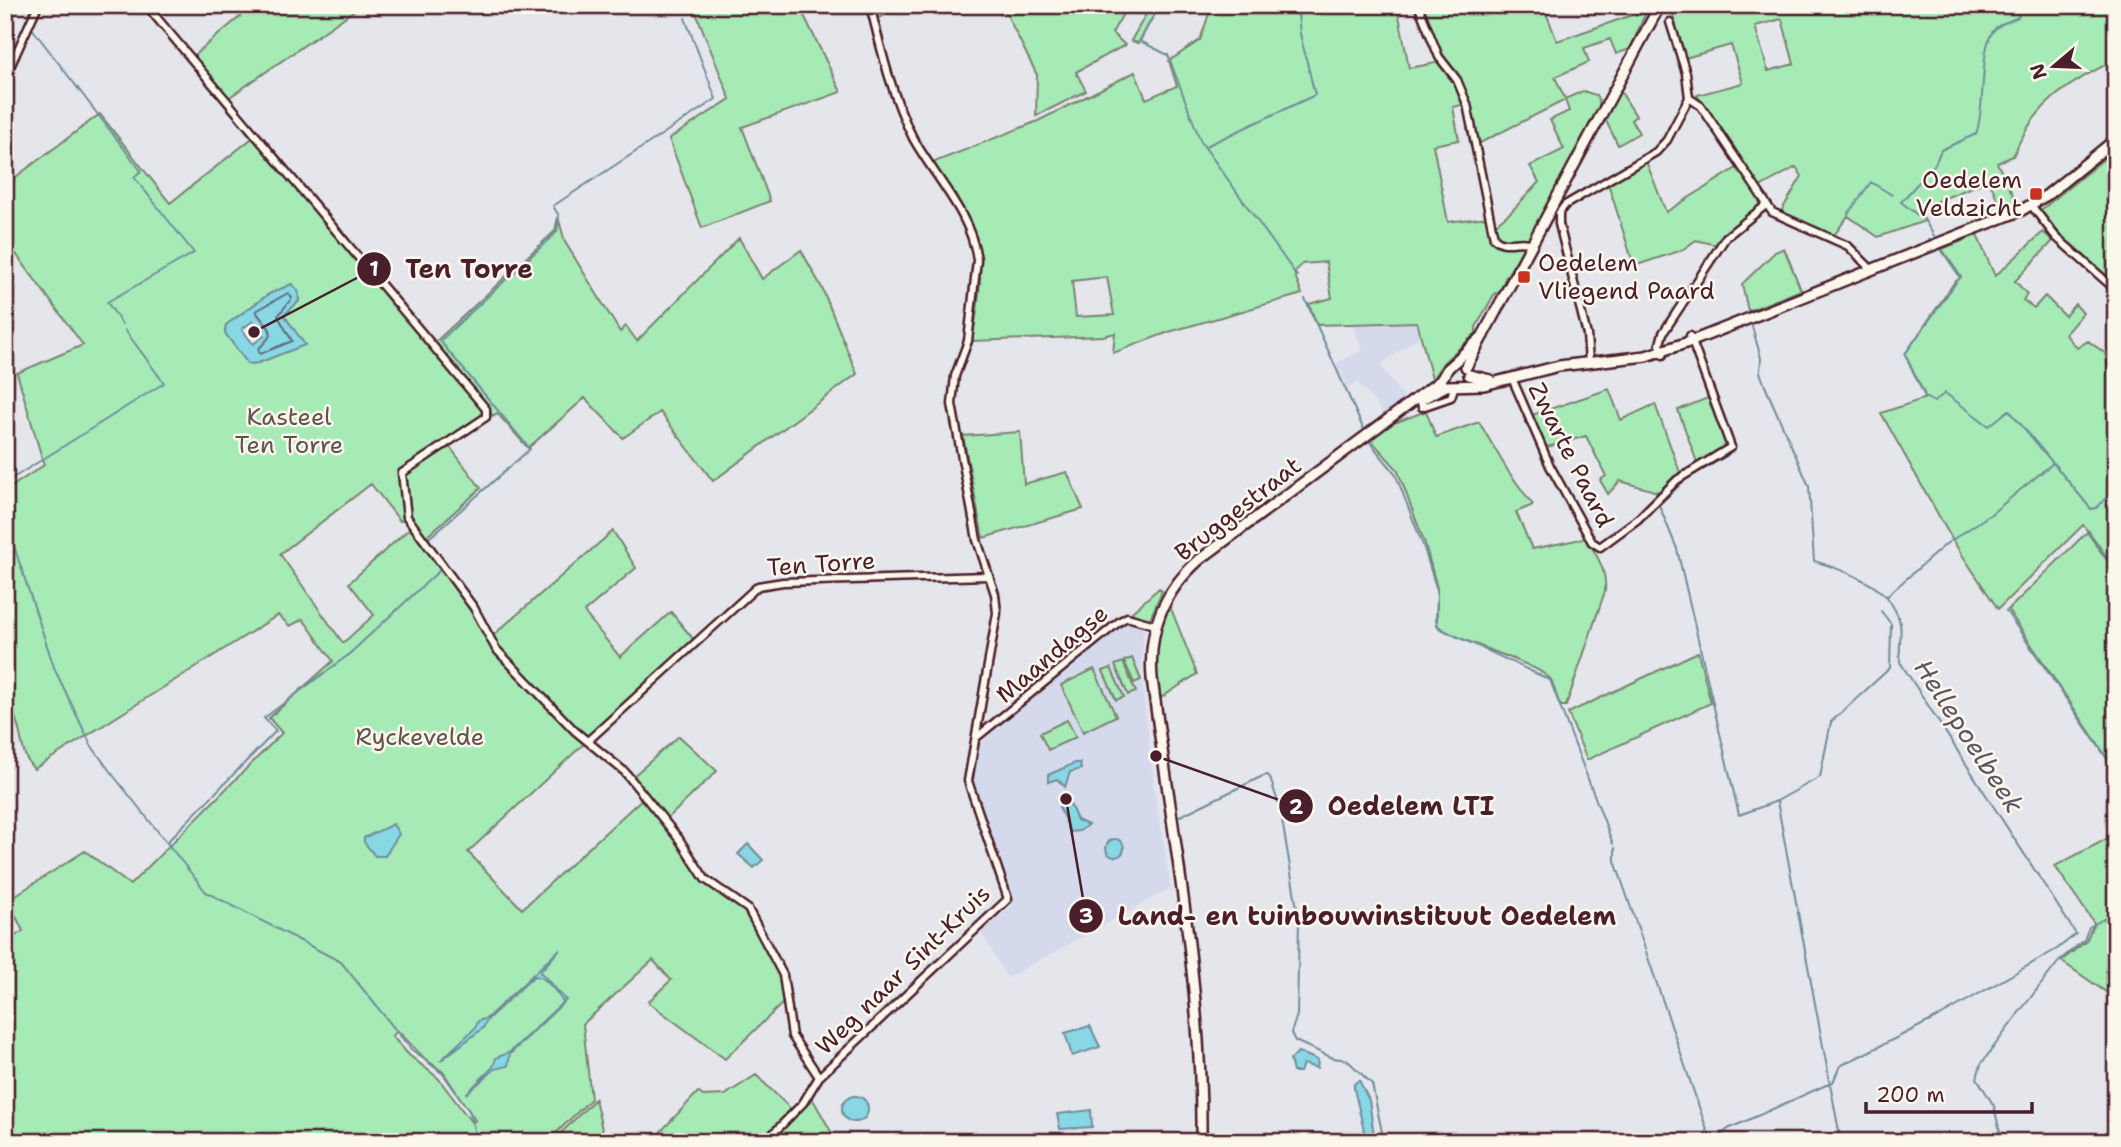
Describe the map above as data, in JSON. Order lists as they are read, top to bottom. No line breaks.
{"streets":{"main road":["Bruggestraat"],"street":["Zwarte Paard","Ten Torre","Maandagse","Weg naar Sint-Kruis"]},"crossings":[["Zwarte Paard","Bruggestraat"],["Bruggestraat","Maandagse"],["Ten Torre","Weg naar Sint-Kruis"],["Maandagse","Weg naar Sint-Kruis"]],"water":["Hellepoelbeek"],"parks":["Kasteel Ten Torre","Ryckevelde"],"places":{"transit":["Oedelem Veldzicht","Oedelem Vliegend Paard"],"other":["Ten Torre","Oedelem LTI","Land- en tuinbouwinstituut Oedelem"]},"scale_bar":"200 m","north":"left"}
